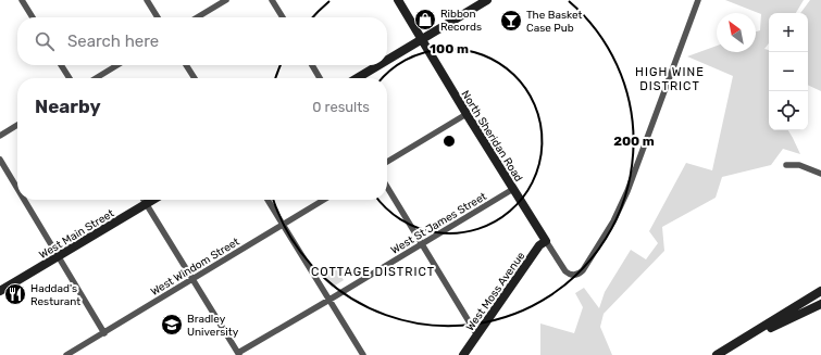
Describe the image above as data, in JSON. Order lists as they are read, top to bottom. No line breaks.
{"streets":{"main road":["North Sheridan Road","West Main Street","West Moss Avenue"],"street":["West St James Street","West Windom Street"]},"crossings":[["North Sheridan Road","West St James Street"],["North Sheridan Road","West Moss Avenue"]],"districts":["HIGH WINE DISTRICT","COTTAGE DISTRICT"],"places":{"shop":["Ribbon Records"],"bar":["The Basket Case Pub"],"restaurant":["Haddad's Resturant"],"school or university":["Bradley University"]},"north":"top left","page":{"map_buttons":["+","−"],"search":"Search here","heading":["Nearby","0 results"]},"rings":["100 m","200 m"]}
